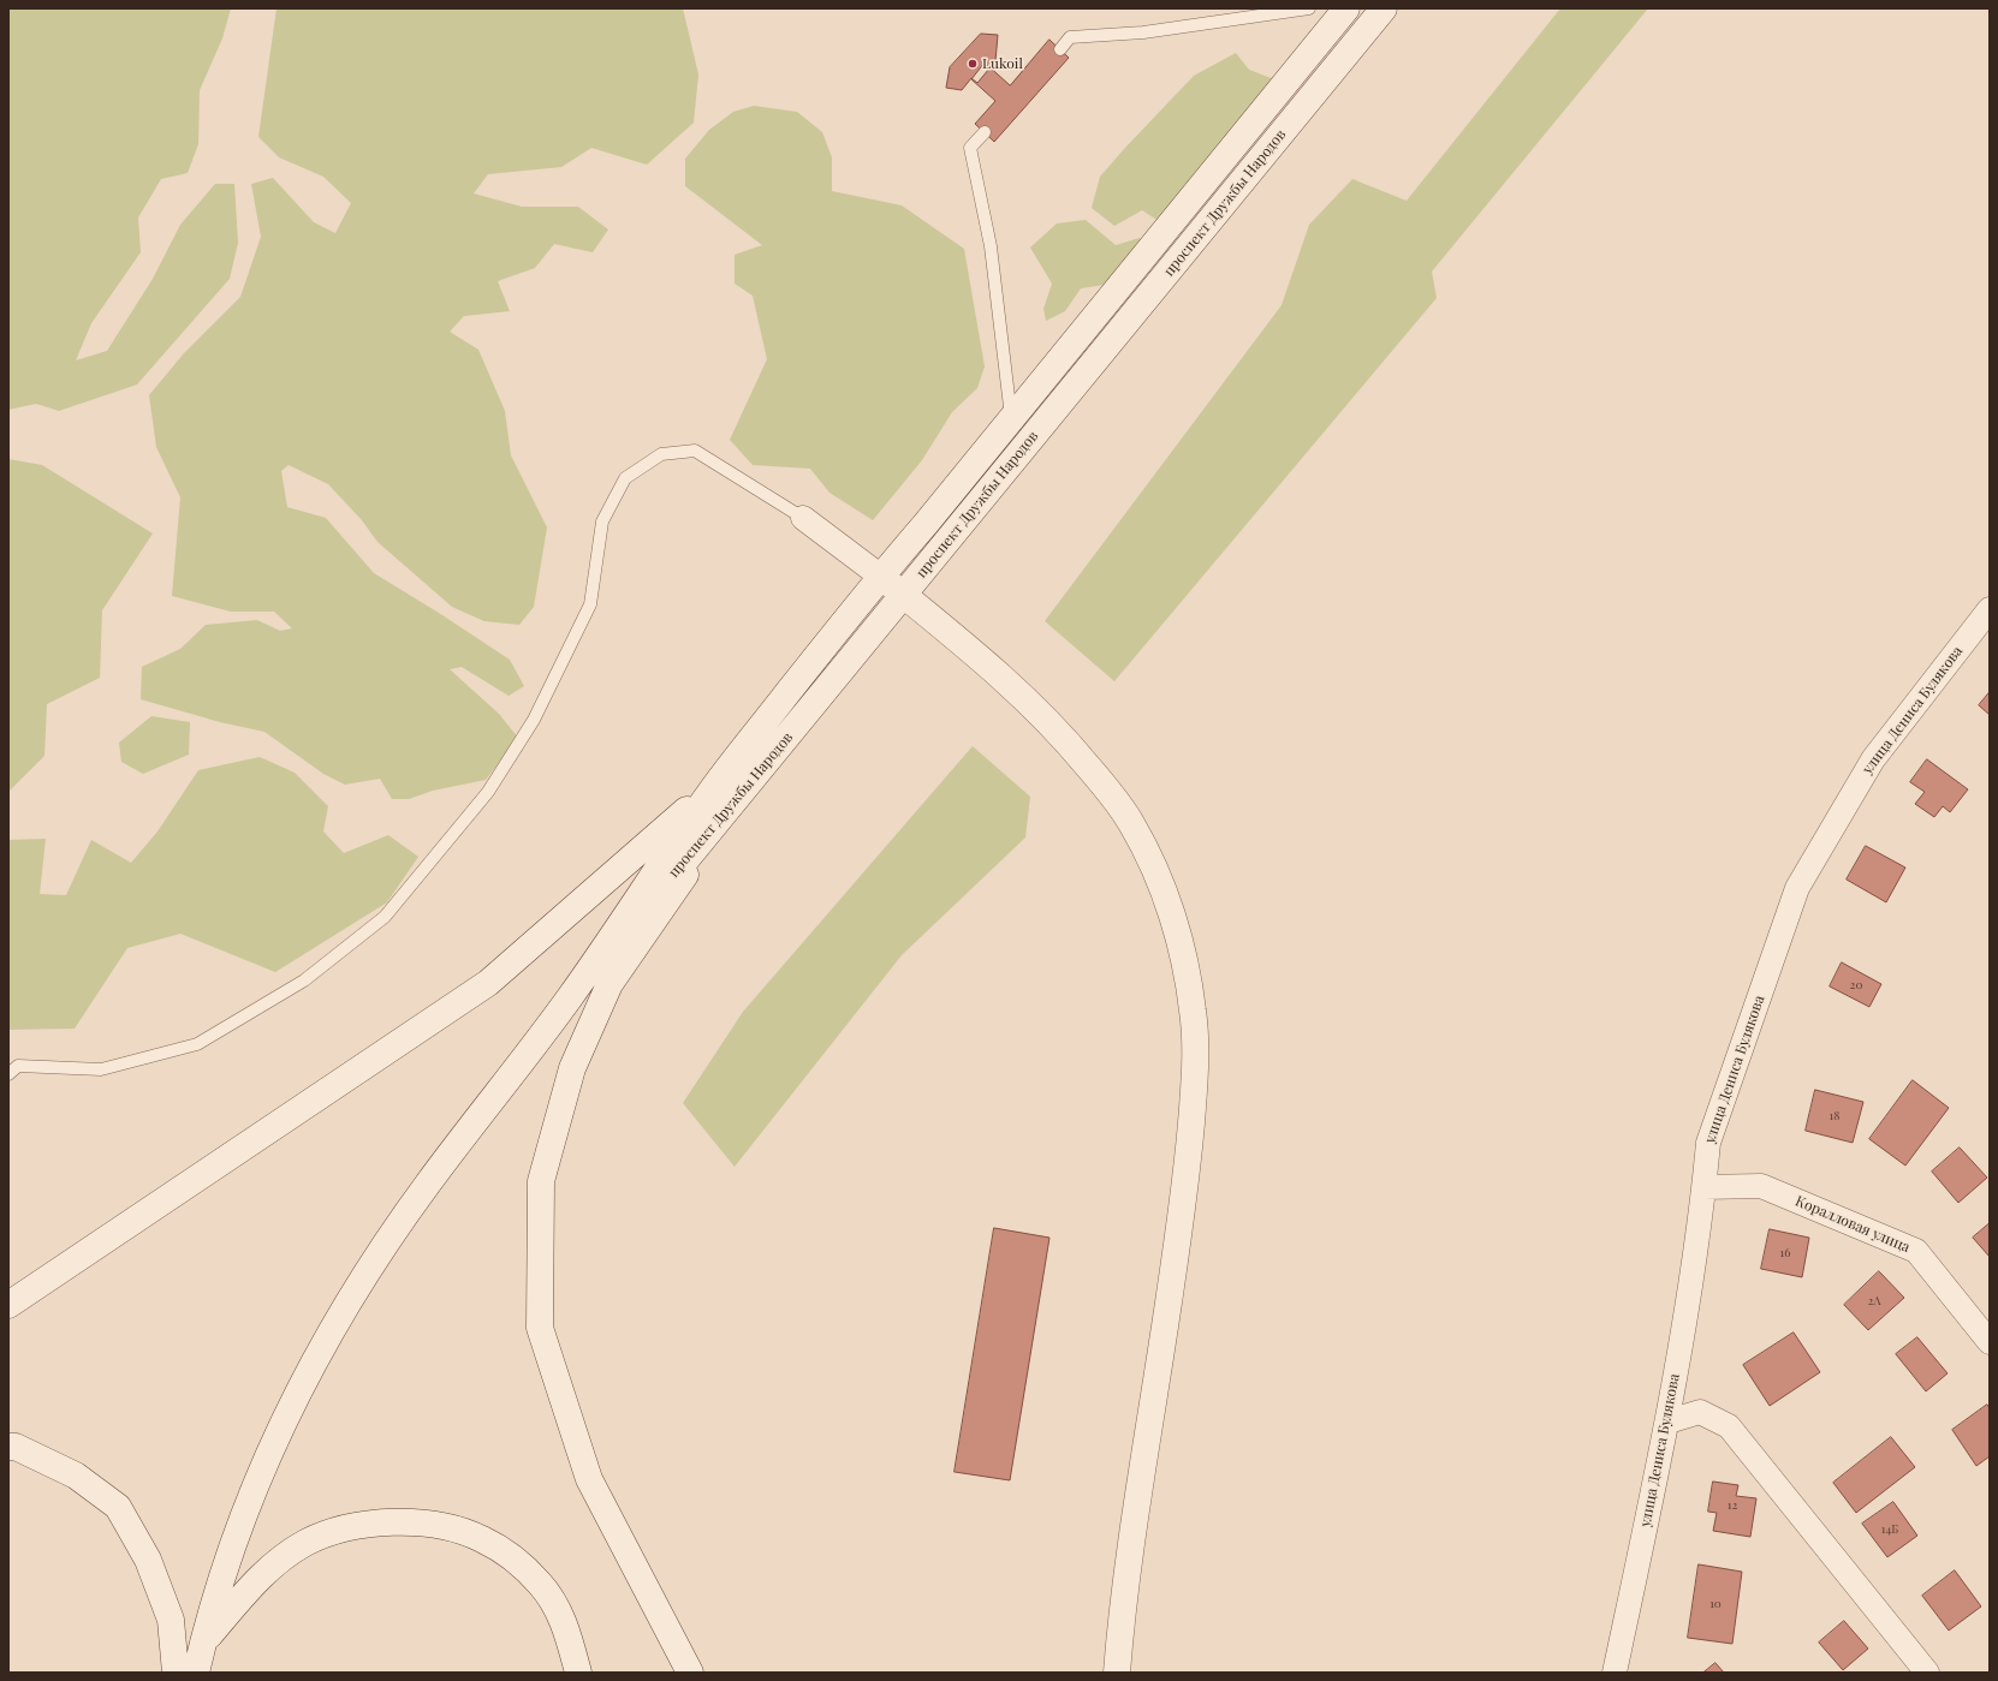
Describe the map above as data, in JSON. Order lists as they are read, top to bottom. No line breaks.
{"streets":{"main road":["проспект Дружбы Народов"],"street":["улица Дениса Булякова","Коралловая улица"]},"crossings":[["улица Дениса Булякова","Коралловая улица"]],"places":["Lukoil"],"house_numbers":["20","18","16","2А","12","14Б","10"]}
